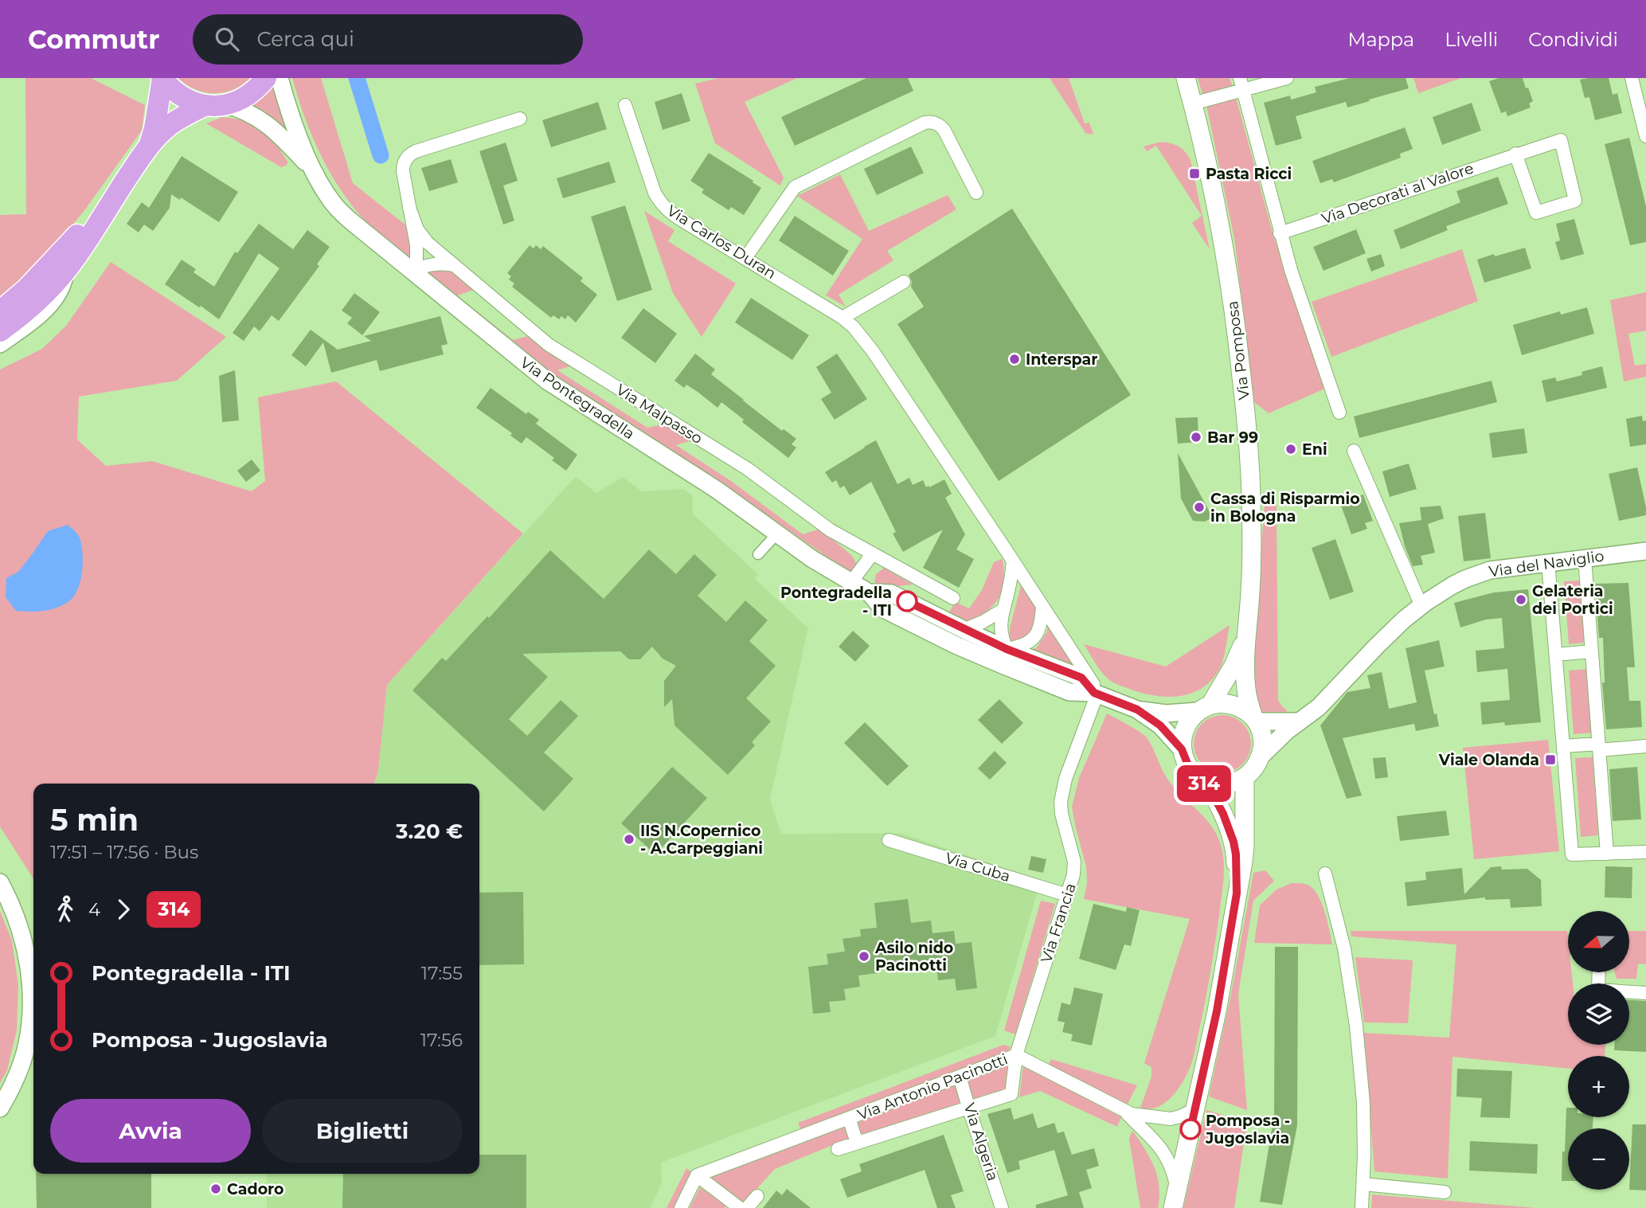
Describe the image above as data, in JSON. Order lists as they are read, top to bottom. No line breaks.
{"streets":{"main road":["Via Pomposa","Via Pontegradella"],"street":["Via Decorati al Valore","Via Carlos Duran","Via Malpasso","Via del Naviglio","Via Cuba","Via Francia","Via Antonio Pacinotti","Via Algeria"]},"crossings":[["Via Carlos Duran","Via Pontegradella"],["Via Carlos Duran","Via Francia"],["Via Pomposa","Via Pontegradella"],["Via Pomposa","Via del Naviglio"],["Via Pontegradella","Via Malpasso"],["Via Pontegradella","Via del Naviglio"],["Via Pontegradella","Via Francia"],["Via Cuba","Via Francia"],["Via Francia","Via Antonio Pacinotti"],["Via Antonio Pacinotti","Via Algeria"]],"places":{"transit":["Pasta Ricci","Viale Olanda"],"other":["Interspar","Bar 99","Eni","Cassa di Risparmio in Bologna","Gelateria dei Portici","Pontegradella - ITI","IIS N.Copernico - A.Carpeggiani","Asilo nido Pacinotti","Pomposa - Jugoslavia","Cadoro"]},"lines":["bus line 314"],"north":"left","page":{"header":"Commutr","search":"Cerca qui","nav":["Mappa","Livelli","Condividi"],"on_map":"314","heading":["5 min","17:51 – 17:56 · Bus","3.20 €"],"legs":["4","314"],"map_buttons":["+","−"],"list":[{"name":"Pontegradella - ITI","value":"17:55"},{"name":"Pomposa - Jugoslavia","value":"17:56"}],"buttons":["Avvia","Biglietti"]}}
